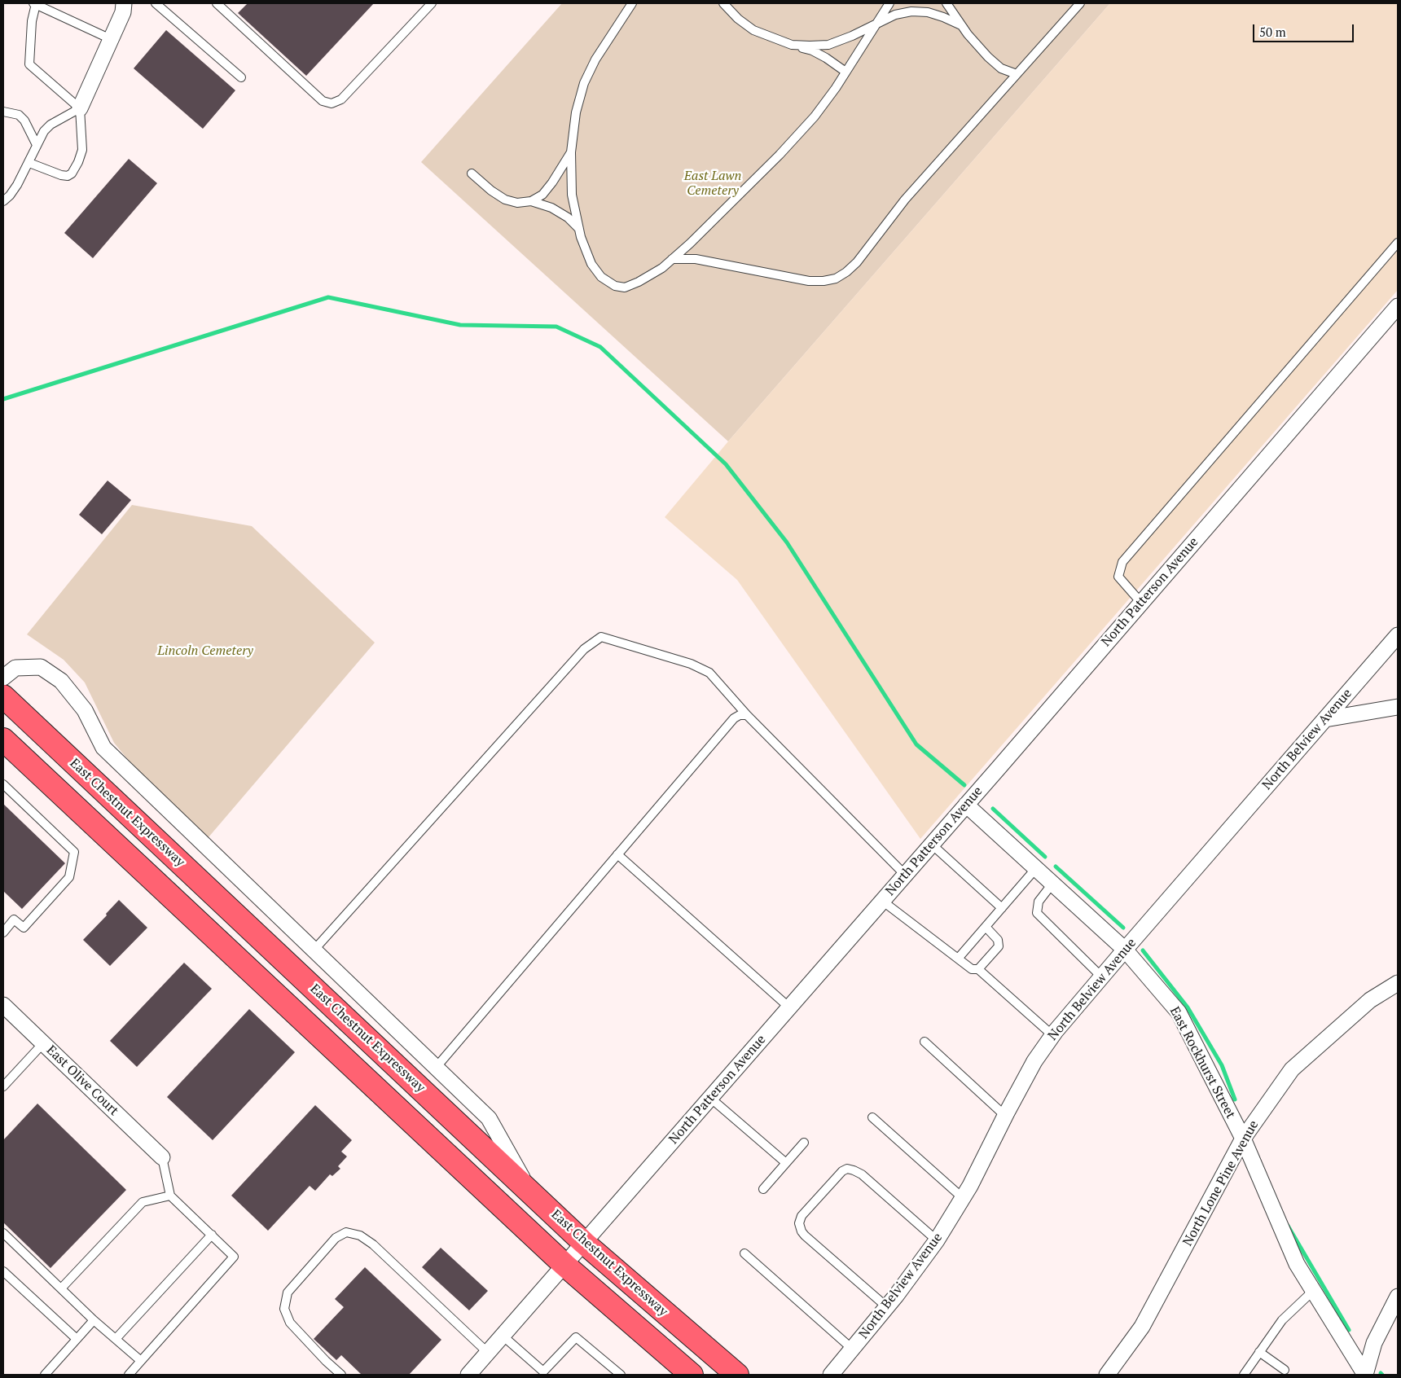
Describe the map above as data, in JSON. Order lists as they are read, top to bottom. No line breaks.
{"streets":{"main road":["East Chestnut Expressway"],"street":["North Patterson Avenue","North Belview Avenue","East Rockhurst Street","East Olive Court","North Lone Pine Avenue"]},"crossings":[["North Patterson Avenue","East Chestnut Expressway"],["North Patterson Avenue","East Rockhurst Street"],["North Belview Avenue","East Rockhurst Street"],["East Rockhurst Street","North Lone Pine Avenue"]],"parks":["East Lawn Cemetery","Lincoln Cemetery"],"scale_bar":"50 m"}
